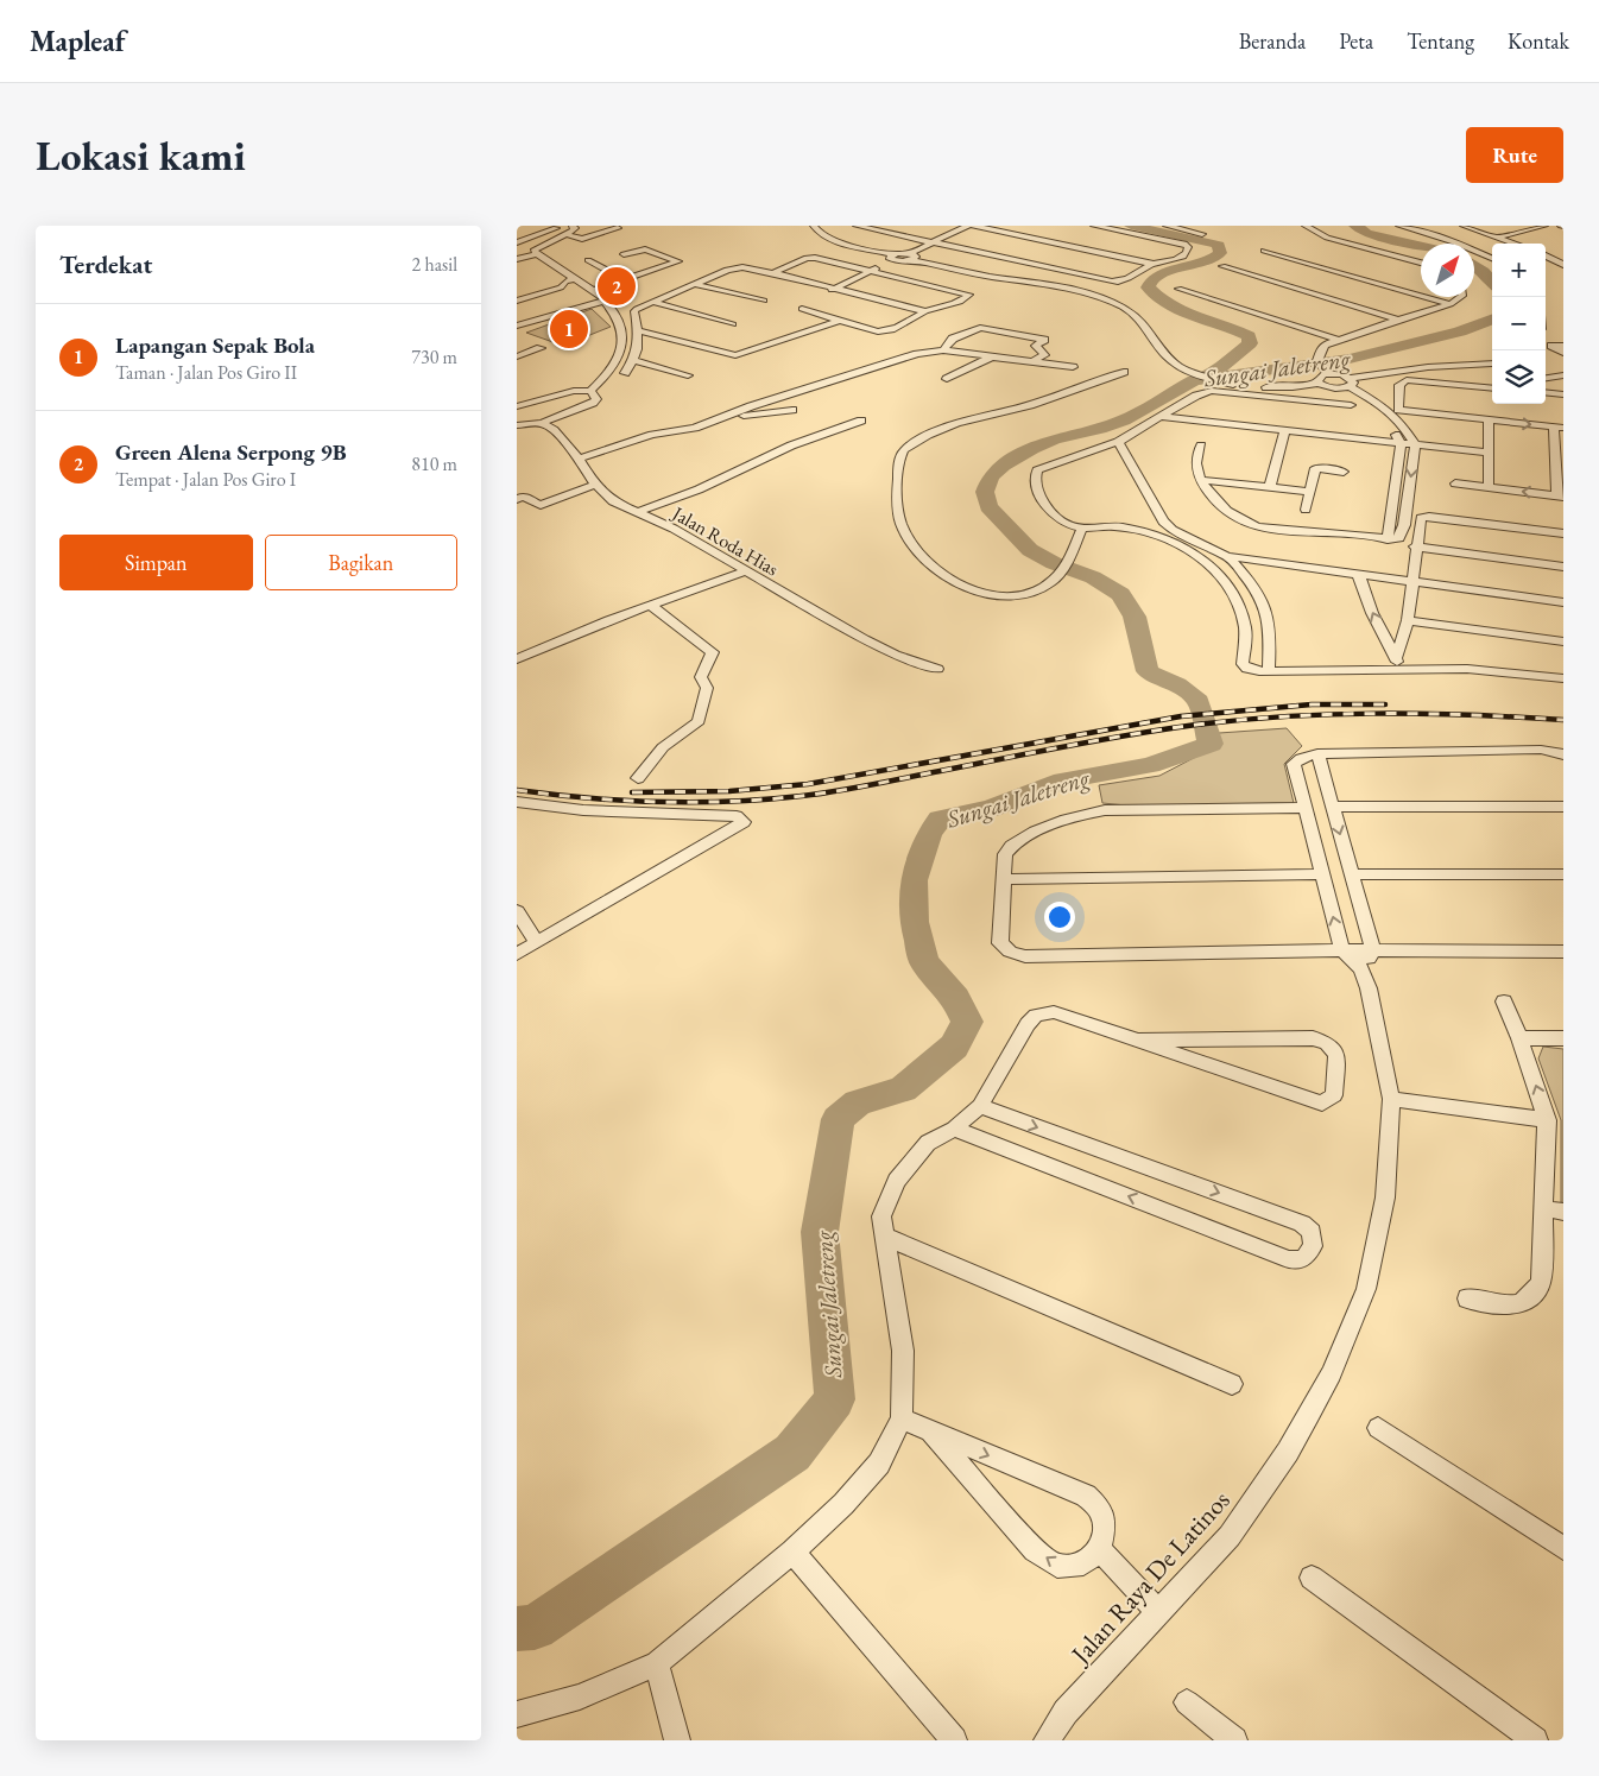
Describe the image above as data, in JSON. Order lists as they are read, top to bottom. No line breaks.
{"streets":{"street":["Jalan Roda Hias","Jalan Raya De Latinos"]},"water":["Sungai Jaletreng"],"north":"top right","page":{"header":"Mapleaf","nav":["Beranda","Peta","Tentang","Kontak"],"buttons":["Rute",["Simpan","Bagikan"]],"title":"Lokasi kami","heading":["Terdekat","2 hasil"],"map_buttons":["+","−"],"pins":["2","1"],"list":[{"mark":"1","name":"Lapangan Sepak Bola","note":"Taman · Jalan Pos Giro II","value":"730 m"},{"mark":"2","name":"Green Alena Serpong 9B","note":"Tempat · Jalan Pos Giro I","value":"810 m"}]}}
